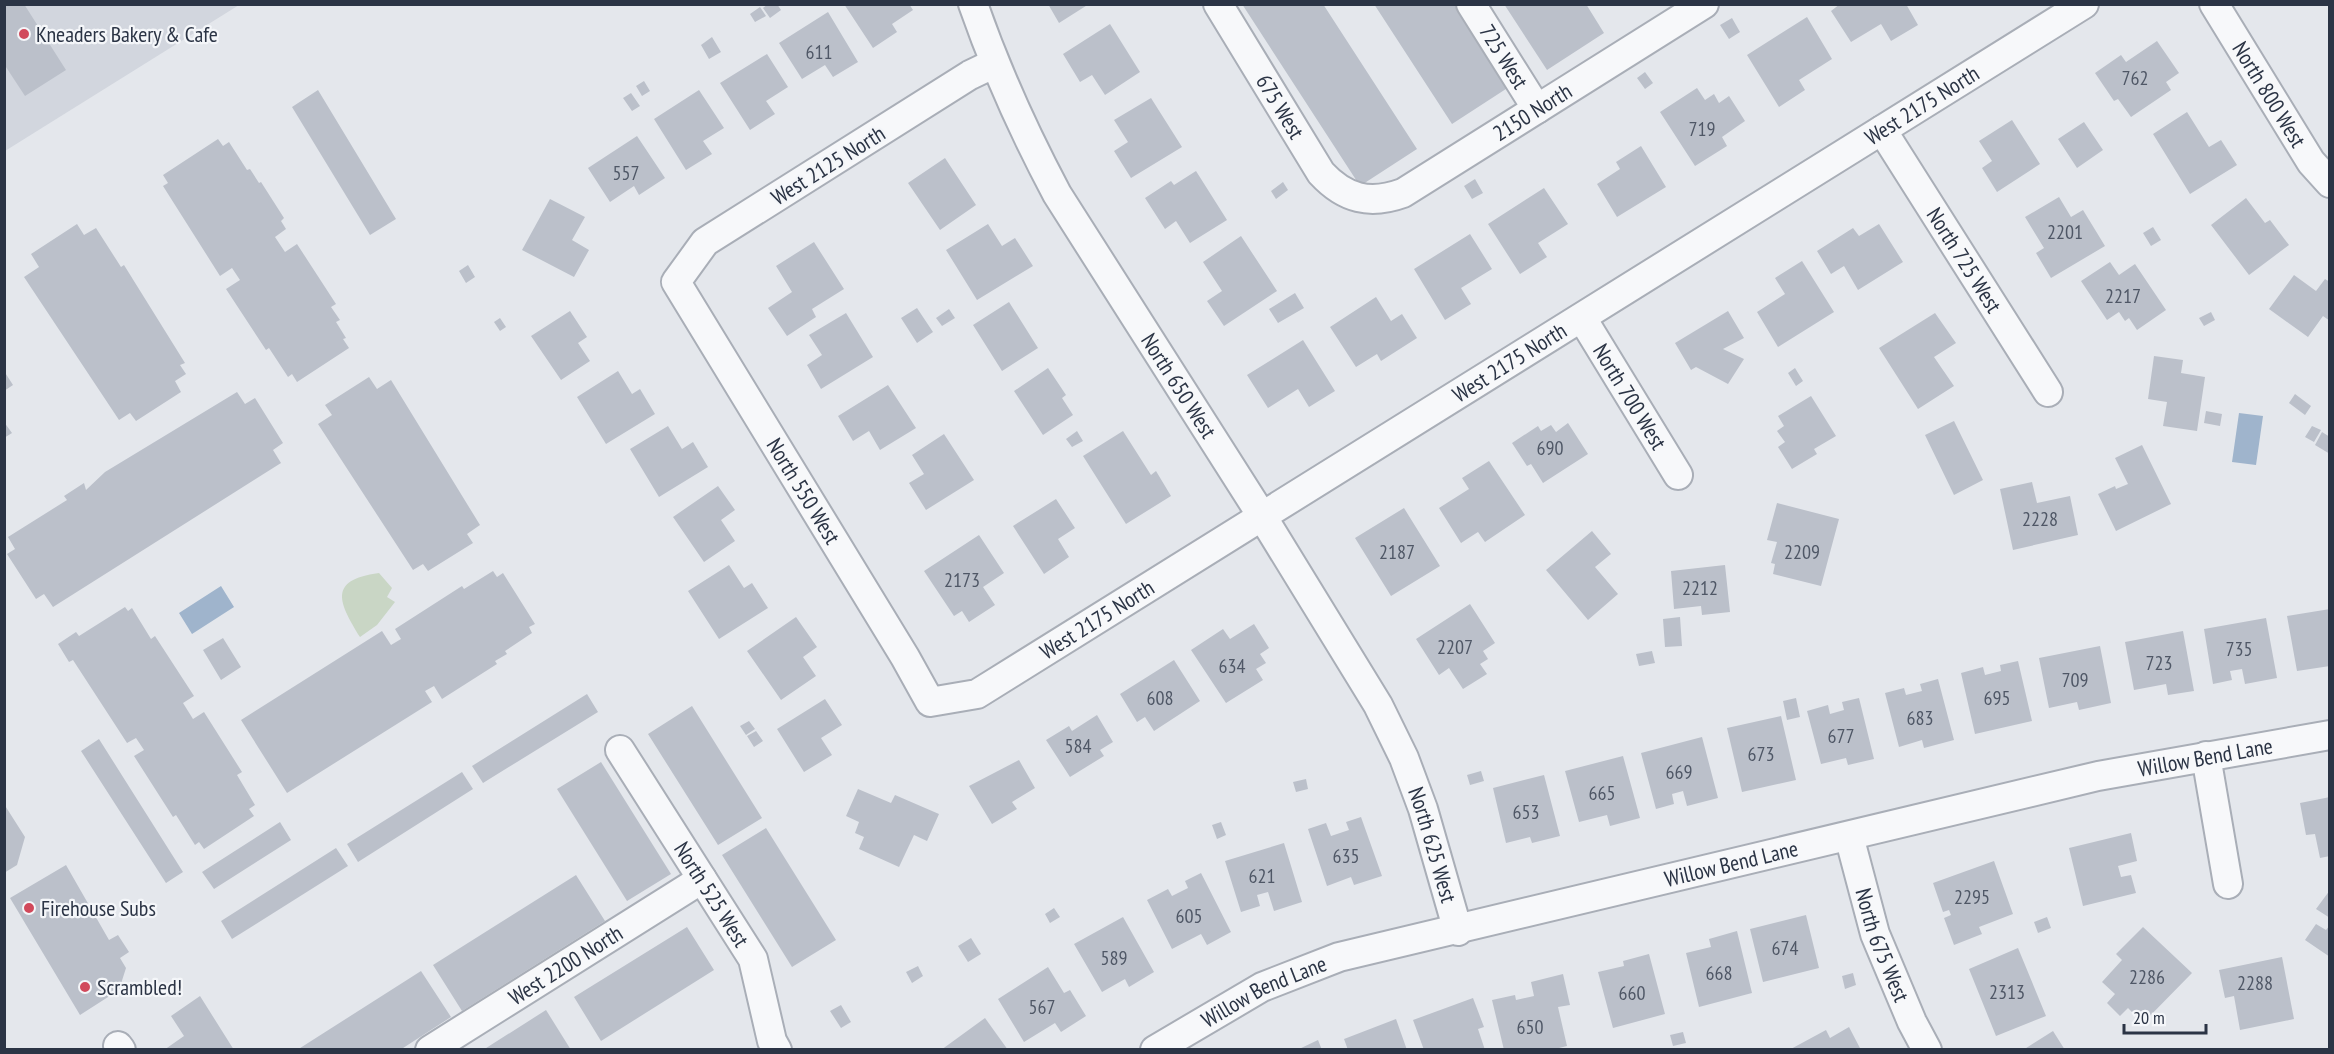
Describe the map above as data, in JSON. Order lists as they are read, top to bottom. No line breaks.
{"streets":{"street":["725 West","North 800 West","West 2175 North","675 West","2150 North","West 2125 North","North 725 West","North 650 West","North 700 West","North 550 West","Willow Bend Lane","North 625 West","North 525 West","North 675 West","West 2200 North"]},"crossings":[["725 West","2150 North"],["West 2175 North","North 725 West"],["West 2175 North","North 650 West"],["West 2175 North","North 700 West"],["West 2175 North","North 550 West"],["675 West","2150 North"],["West 2125 North","North 650 West"],["West 2125 North","North 550 West"],["North 650 West","North 625 West"],["Willow Bend Lane","North 625 West"],["Willow Bend Lane","North 675 West"],["North 525 West","West 2200 North"]],"places":["Kneaders Bakery & Cafe","Firehouse Subs","Scrambled!"],"house_numbers":["611","762","719","557","2201","2217","690","2228","2187","2209","2173","2212","2207","735","723","634","709","608","695","683","677","584","673","669","665","653","635","621","2295","605","674","589","668","2286","2288","2313","660","567","650"],"scale_bar":"20 m"}
